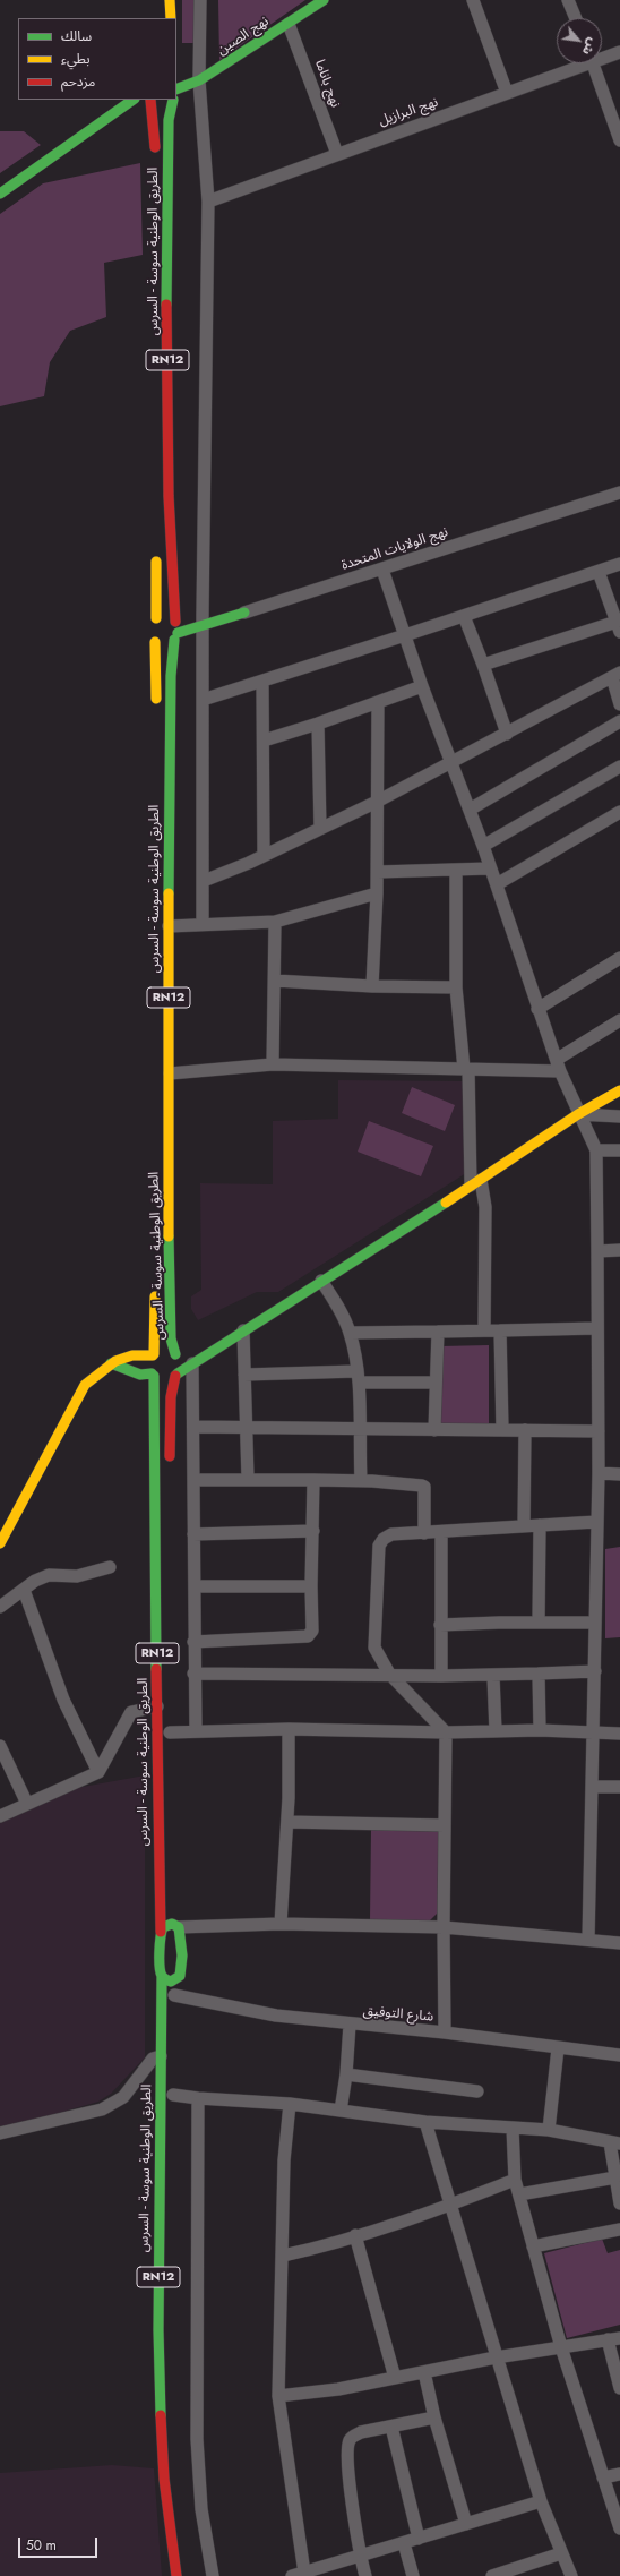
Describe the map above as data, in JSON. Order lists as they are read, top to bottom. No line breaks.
{"streets":{"main road":["نهج الصين","الطريق الوطنية سوسة - السرس","RN12","نهج الولايات المتحدة"],"street":["نهج باناما","نهج البرازيل","شارع التوفيق"]},"crossings":[["نهج الصين","نهج باناما"],["نهج الصين","الطريق الوطنية سوسة - السرس"],["نهج باناما","نهج البرازيل"],["الطريق الوطنية سوسة - السرس","RN12"],["الطريق الوطنية سوسة - السرس","نهج الولايات المتحدة"],["RN12","نهج الولايات المتحدة"]],"legend":["سالك","بطيء","مزدحم"],"scale_bar":"50 m","north":"bottom right"}
